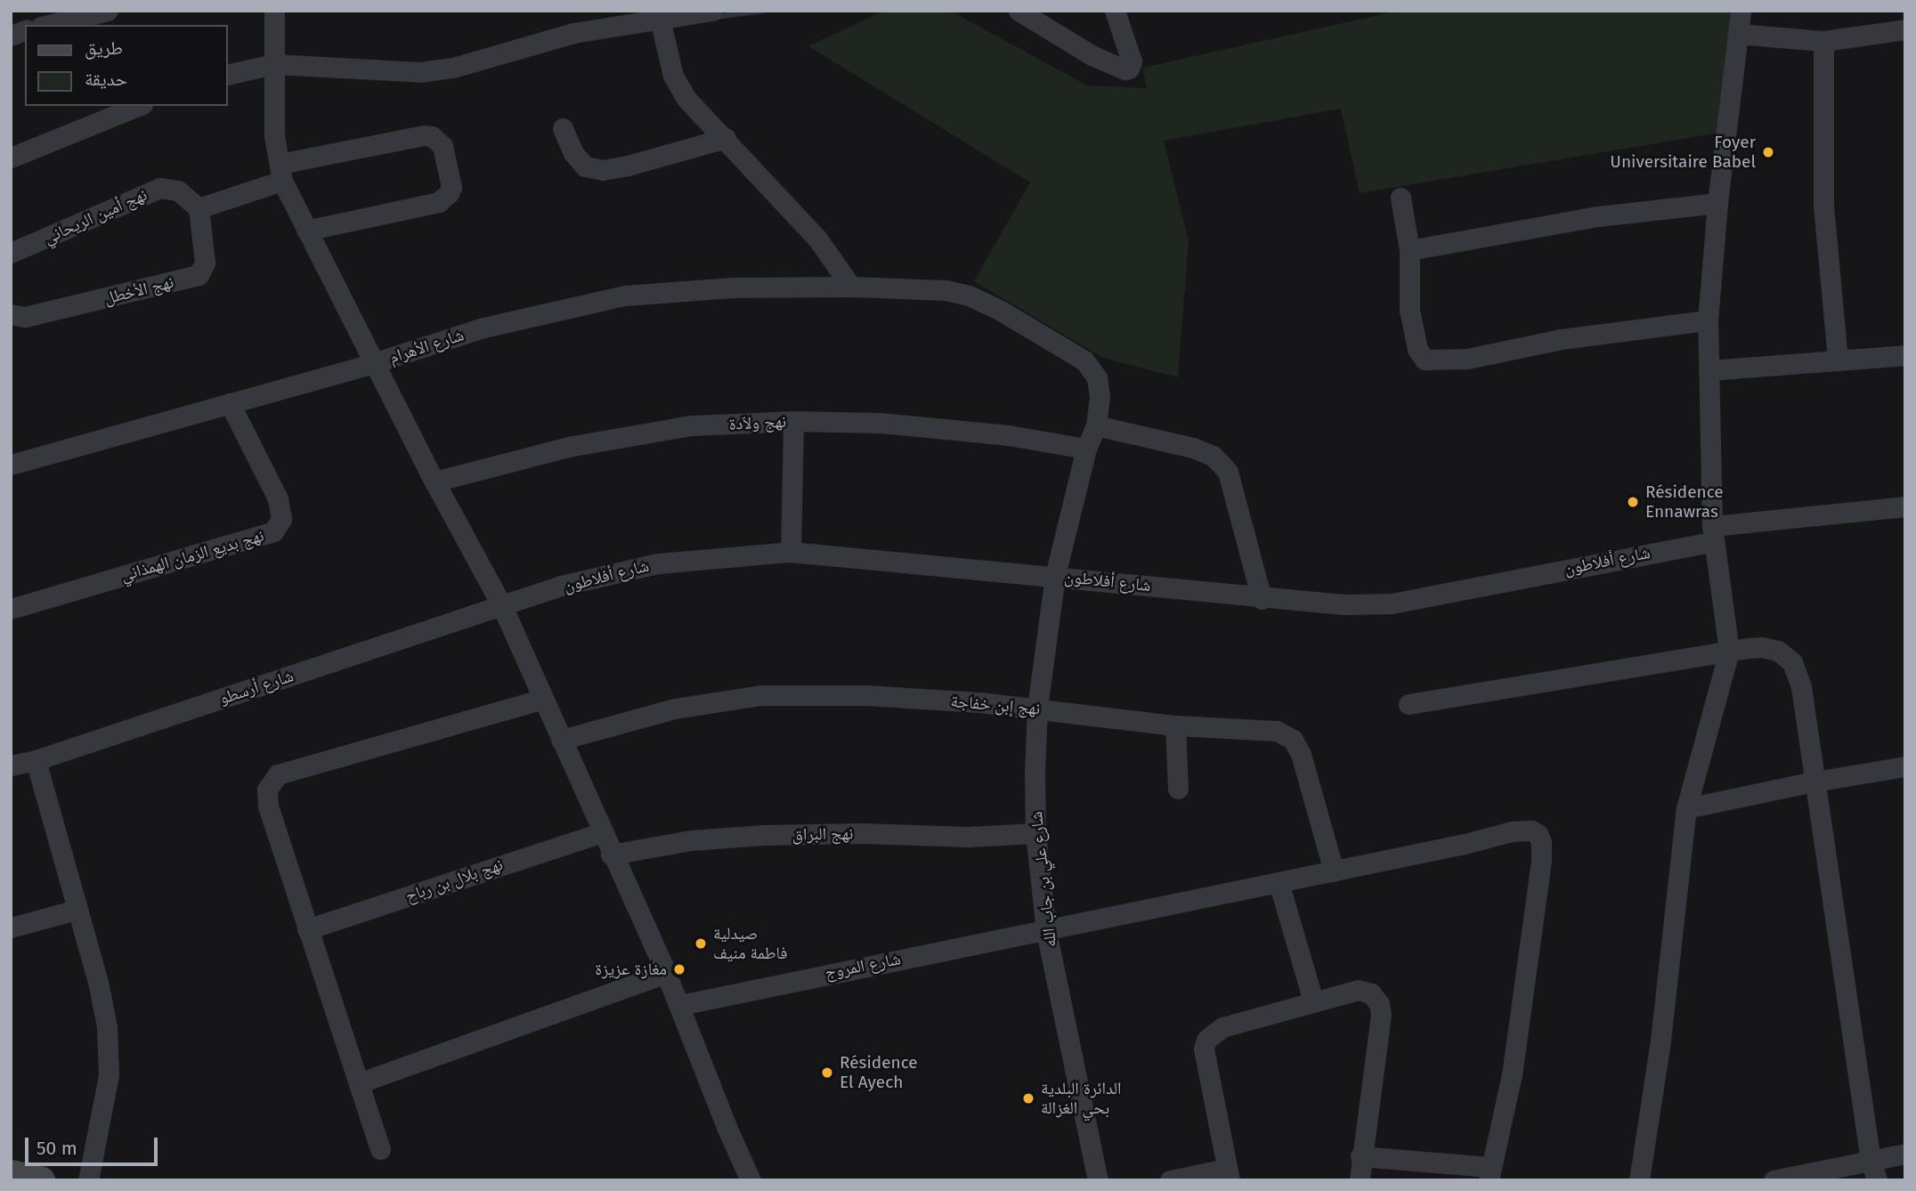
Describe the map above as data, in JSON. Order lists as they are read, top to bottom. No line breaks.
{"streets":{"street":["نهج أمين الريحاني","نهج الأخطل","شارع الأهرام","نهج ولاّدة","نهج بديع الزمان الهمذاني","شارع أفلاطون","شارع أرسطو","نهج إبن خفاجة","نهج البراق","شارع علي بن جاب الله","نهج بلال بن رباح","شارع المروج"]},"crossings":[["نهج أمين الريحاني","نهج الأخطل"],["شارع الأهرام","نهج بديع الزمان الهمذاني"],["شارع الأهرام","شارع علي بن جاب الله"],["نهج ولاّدة","شارع علي بن جاب الله"],["شارع أفلاطون","شارع أرسطو"],["شارع أفلاطون","شارع علي بن جاب الله"],["نهج إبن خفاجة","شارع علي بن جاب الله"],["نهج إبن خفاجة","شارع المروج"],["نهج البراق","شارع علي بن جاب الله"],["شارع علي بن جاب الله","شارع المروج"]],"places":["Foyer Universitaire Babel","Résidence Ennawras","صيدلية فاطمة منيف","مغازة عزيزة","Résidence El Ayech","الدائرة البلدية بحي الغزالة"],"legend":["طريق","حديقة"],"scale_bar":"50 m"}
